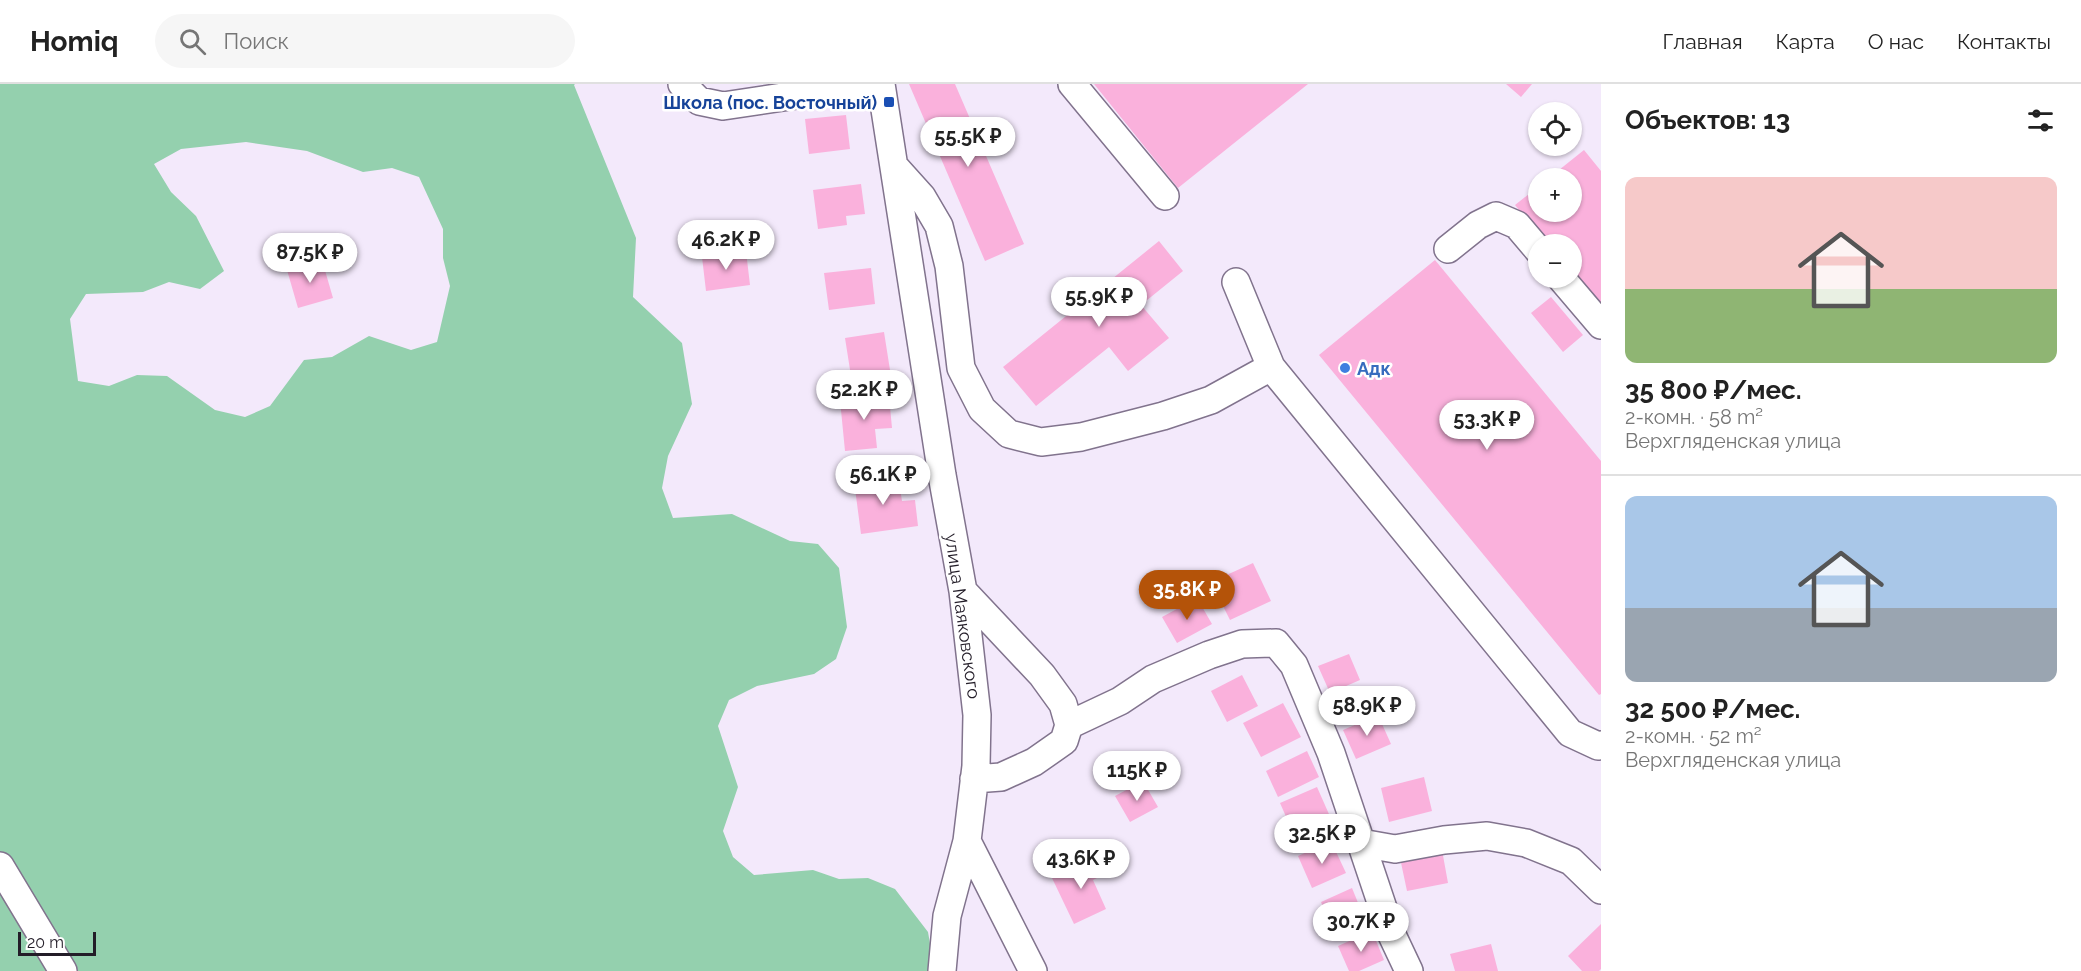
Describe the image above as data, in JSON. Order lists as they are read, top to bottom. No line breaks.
{"streets":{"street":["улица Маяковского"]},"places":{"transit":["Школа (пос. Восточный)"],"other":["Адк"]},"scale_bar":"20 m","page":{"header":"Homiq","search":"Поиск","nav":["Главная","Карта","О нас","Контакты"],"heading":"Объектов: 13","map_buttons":["+","−"],"price":["55.5K ₽","46.2K ₽","87.5K ₽","55.9K ₽","52.2K ₽","53.3K ₽","56.1K ₽","35.8K ₽","58.9K ₽","115K ₽","32.5K ₽","43.6K ₽","30.7K ₽"],"list":[{"name":"35 800 ₽/мес.","note":"2-комн. · 58 m² · Верхгляденская улица"},{"name":"32 500 ₽/мес.","note":"2-комн. · 52 m² · Верхгляденская улица"}],"scale":"20 m"}}
